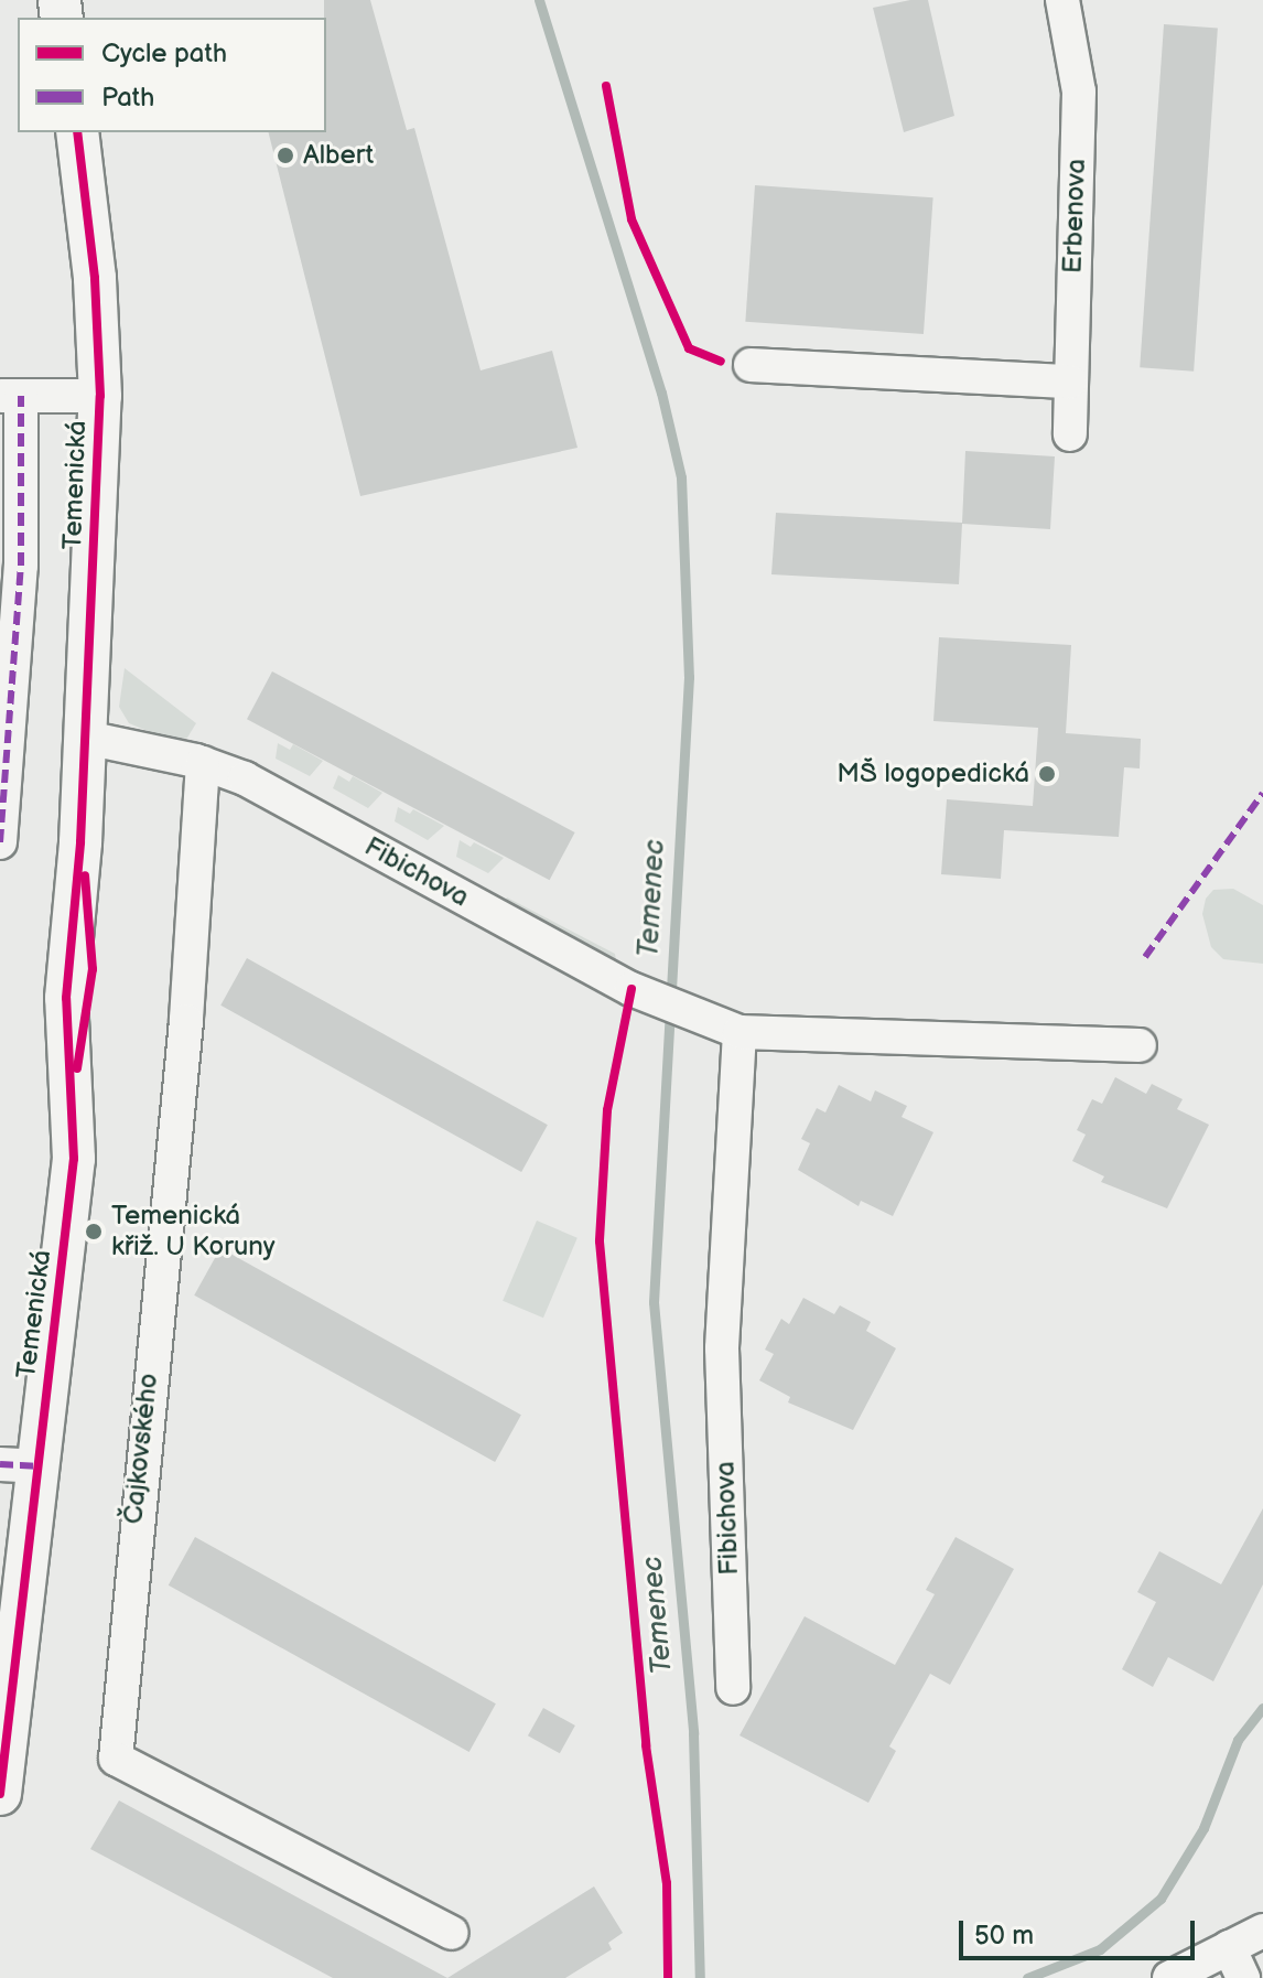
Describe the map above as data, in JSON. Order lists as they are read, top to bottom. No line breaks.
{"streets":{"street":["Erbenova","Temenická","Fibichova","Čajkovského"]},"crossings":[["Temenická","Fibichova"],["Fibichova","Čajkovského"]],"water":["Temenec"],"places":["Albert","MŠ logopedická","Temenická křiž. U Koruny"],"legend":["Cycle path","Path"],"scale_bar":"50 m"}
